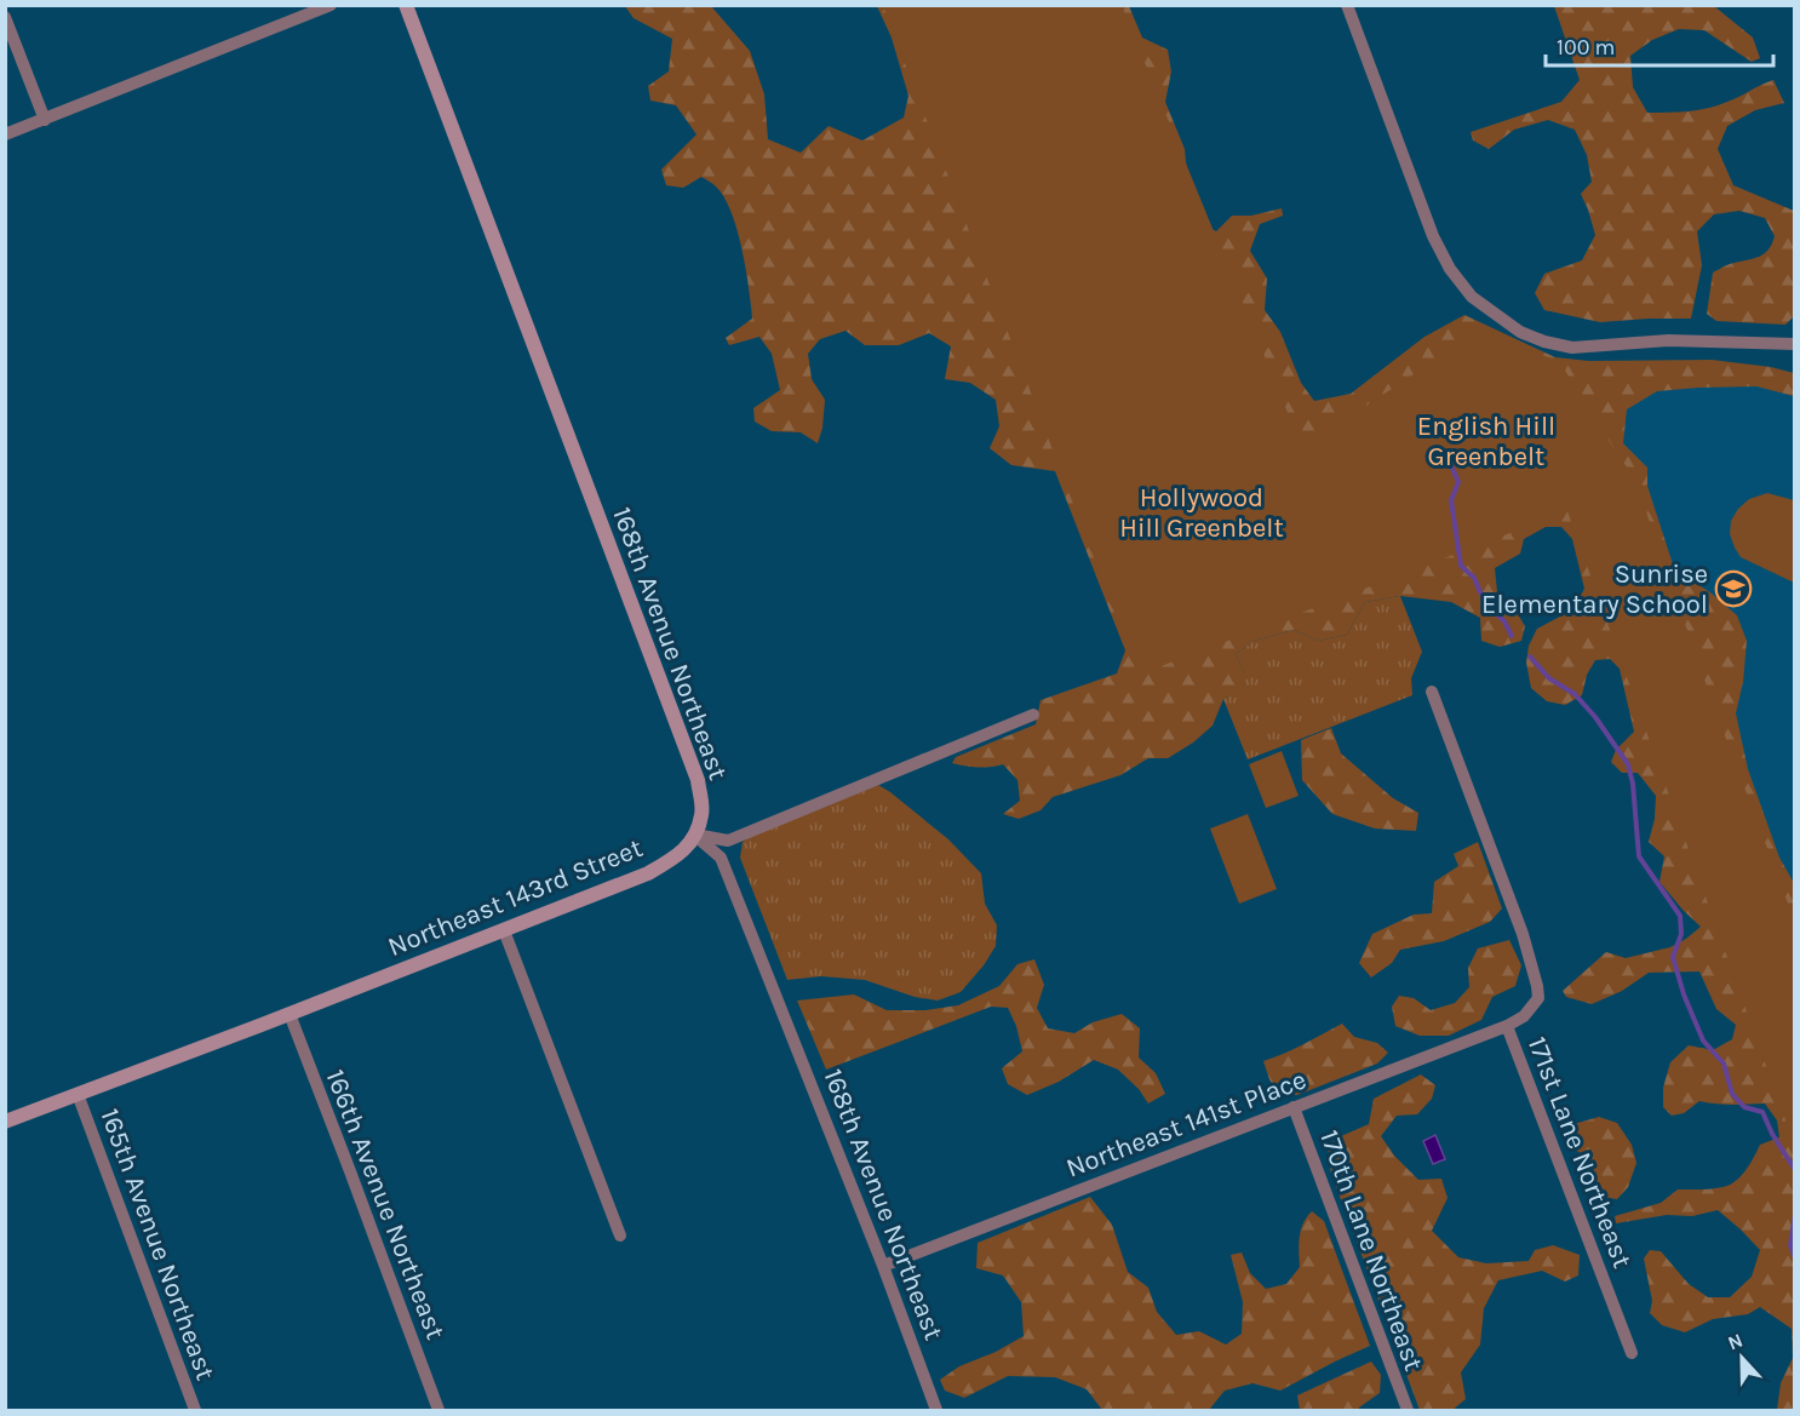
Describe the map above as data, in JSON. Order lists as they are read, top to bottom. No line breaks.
{"streets":{"street":["168th Avenue Northeast","Northeast 143rd Street","Northeast 141st Place","171st Lane Northeast","166th Avenue Northeast","165th Avenue Northeast","170th Lane Northeast"]},"crossings":[["168th Avenue Northeast","Northeast 143rd Street"],["168th Avenue Northeast","Northeast 141st Place"],["Northeast 143rd Street","166th Avenue Northeast"],["Northeast 143rd Street","165th Avenue Northeast"],["Northeast 141st Place","171st Lane Northeast"],["Northeast 141st Place","170th Lane Northeast"]],"parks":["English Hill Greenbelt","Hollywood Hill Greenbelt"],"places":{"school or university":["Sunrise Elementary School"]},"scale_bar":"100 m","north":"top"}
